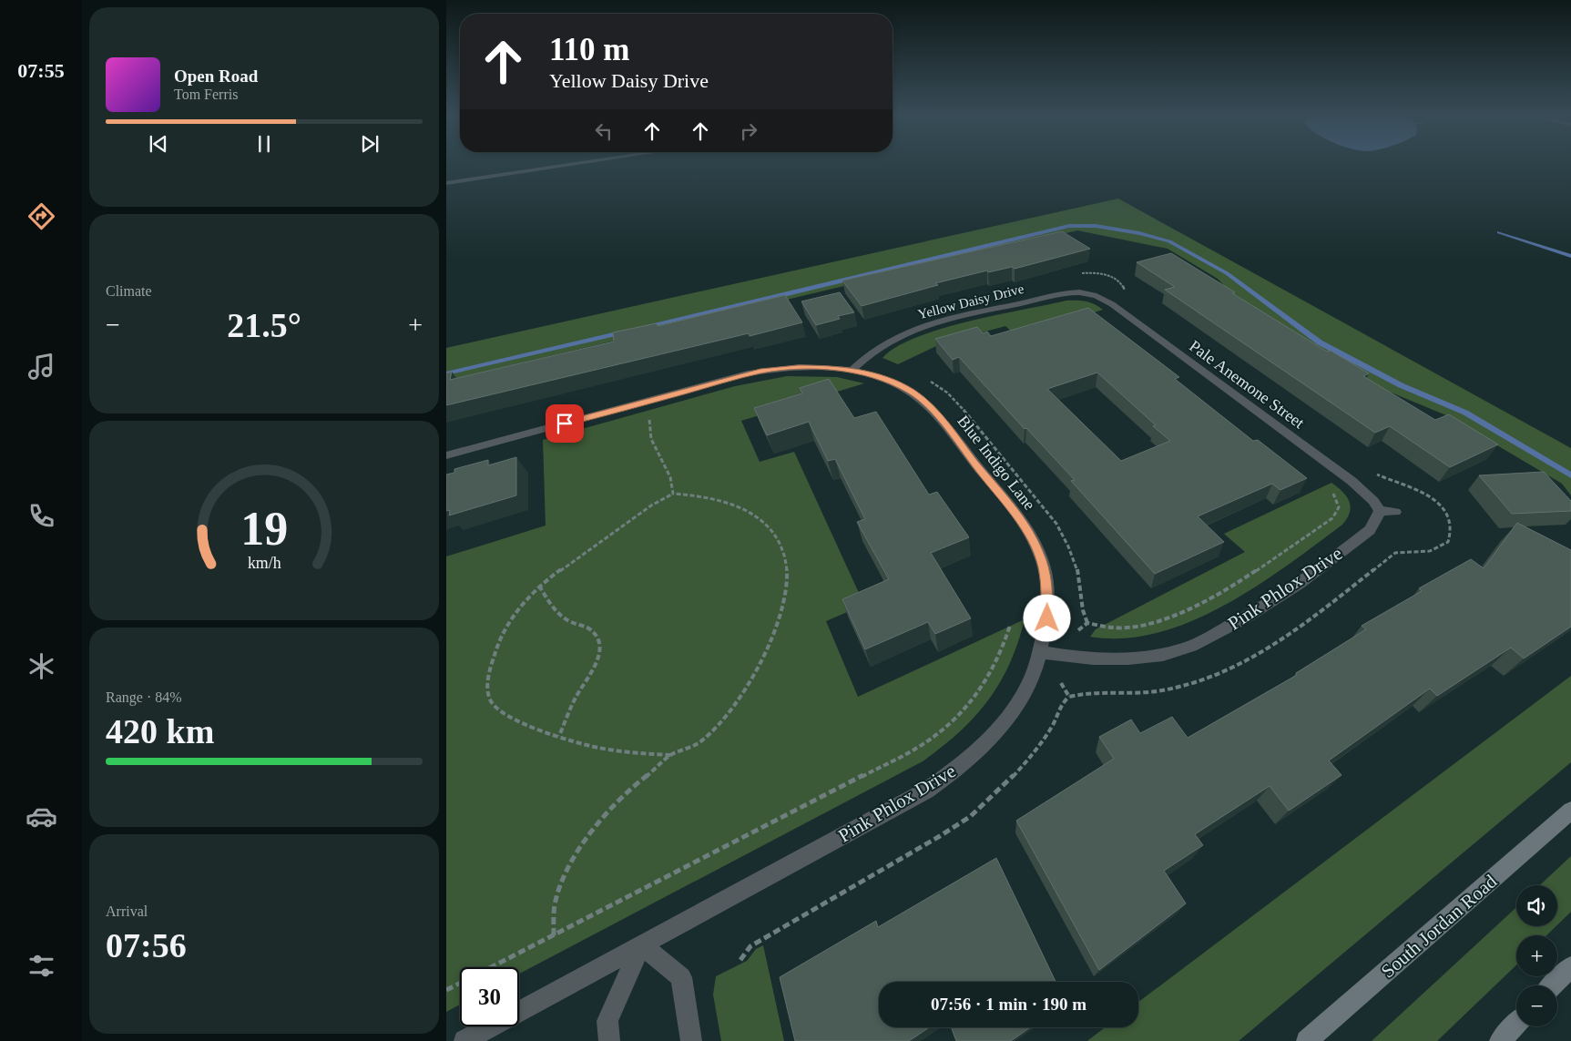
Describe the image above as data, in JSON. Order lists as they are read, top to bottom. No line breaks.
{"streets":{"main road":["South Jordan Road"],"street":["Yellow Daisy Drive","Pale Anemone Street","Blue Indigo Lane","Pink Phlox Drive"]},"crossings":[["Yellow Daisy Drive","Pale Anemone Street"],["Yellow Daisy Drive","Blue Indigo Lane"],["Pale Anemone Street","Pink Phlox Drive"],["Blue Indigo Lane","Pink Phlox Drive"]],"page":{"tabs":"07:55","turn":["110 m","Yellow Daisy Drive"],"song":["Open Road","Tom Ferris"],"tile":["Climate",["Range · 84%","420 km"],["Arrival","07:56"]],"heat":["−","21.5°","+"],"map_buttons":["+","−"],"limit":"30","trip":"07:56 · 1 min · 190 m","gauge":["19","km/h"]}}
